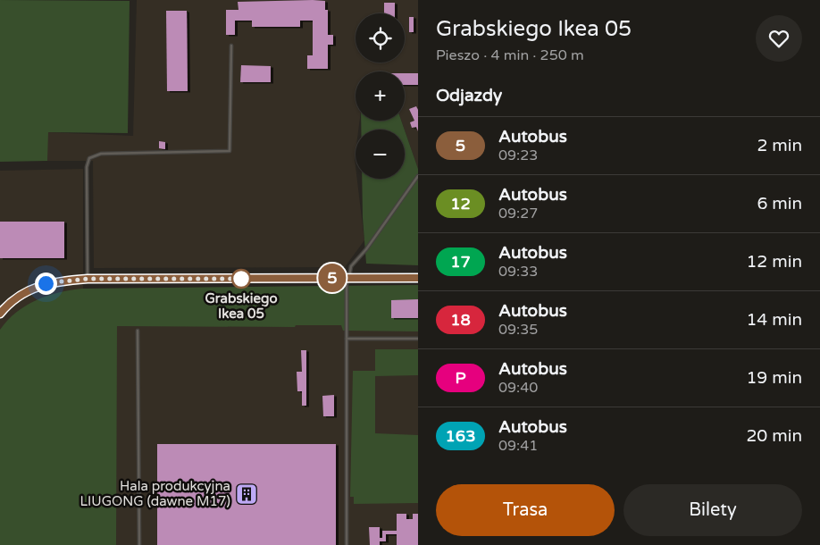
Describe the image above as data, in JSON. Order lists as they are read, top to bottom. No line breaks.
{"places":{"other":["Grabskiego Ikea 05"],"building":["Hala produkcyjna LIUGONG (dawne M17)"]},"lines":["bus line 5"],"page":{"on_map":"5","heading":[["Grabskiego Ikea 05","Pieszo · 4 min · 250 m"],"Odjazdy"],"map_buttons":["+","−"],"list":[{"mark":"5","name":"Autobus","note":"09:23","value":"2 min"},{"mark":"12","name":"Autobus","note":"09:27","value":"6 min"},{"mark":"17","name":"Autobus","note":"09:33","value":"12 min"},{"mark":"18","name":"Autobus","note":"09:35","value":"14 min"},{"mark":"P","name":"Autobus","note":"09:40","value":"19 min"},{"mark":"163","name":"Autobus","note":"09:41","value":"20 min"}],"buttons":["Trasa","Bilety"]}}
